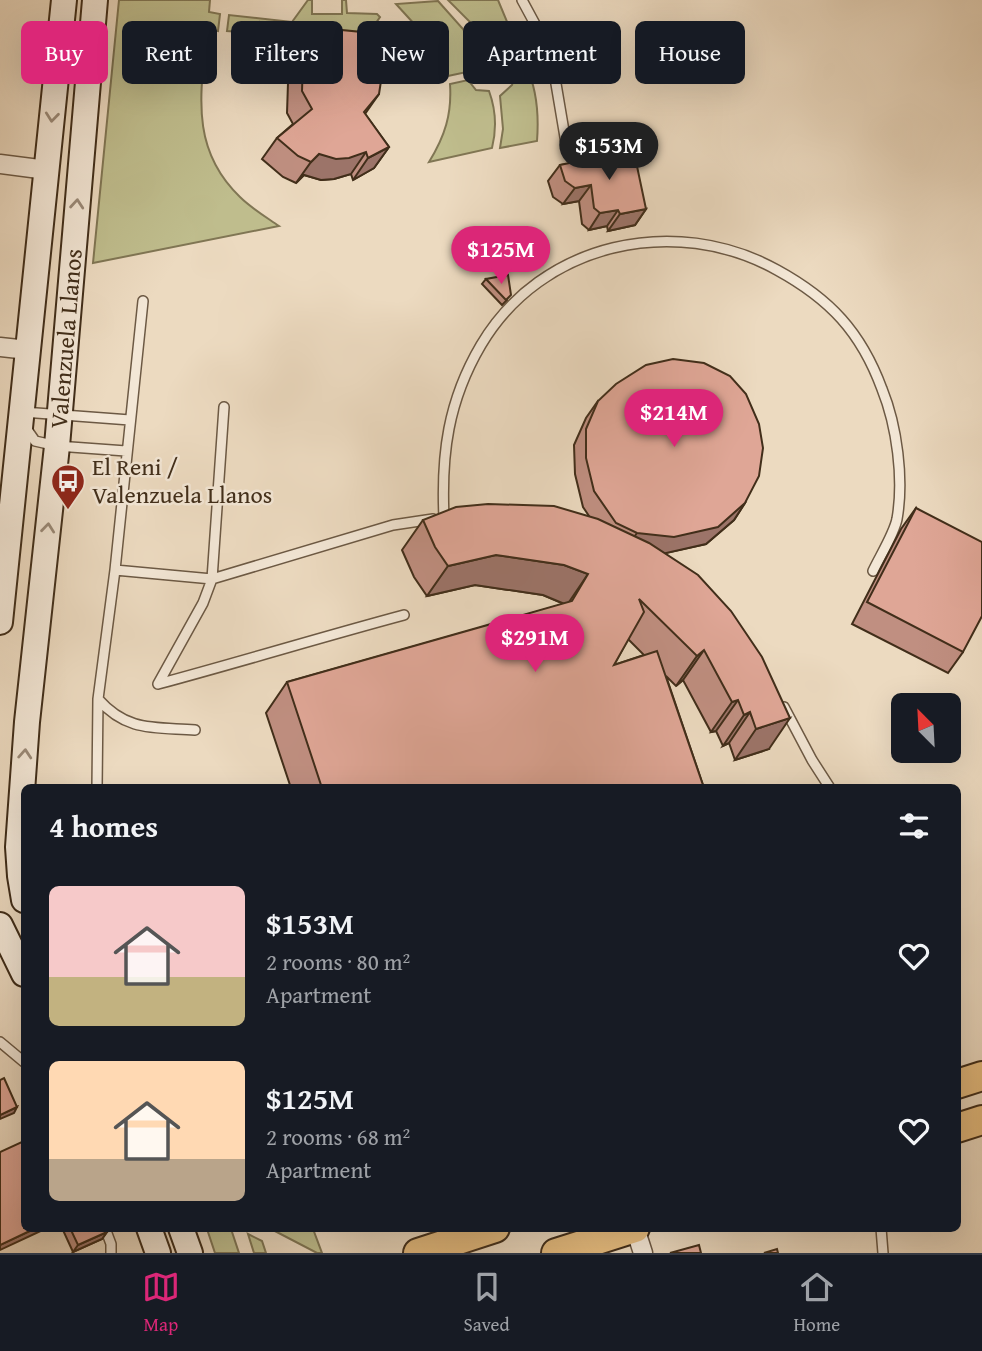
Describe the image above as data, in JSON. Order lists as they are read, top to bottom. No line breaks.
{"streets":{"main road":["Valenzuela Llanos"]},"places":{"bus stop":["El Reni / Valenzuela Llanos"]},"north":"top left","page":{"chip":["Buy","Rent","Filters","New","Apartment","House"],"price":["$153M","$125M","$214M","$291M"],"heading":"4 homes","list":[{"name":"$153M","note":"2 rooms · 80 m² · Apartment"},{"name":"$125M","note":"2 rooms · 68 m² · Apartment"}],"tabs":["Map","Saved","Home"]}}
